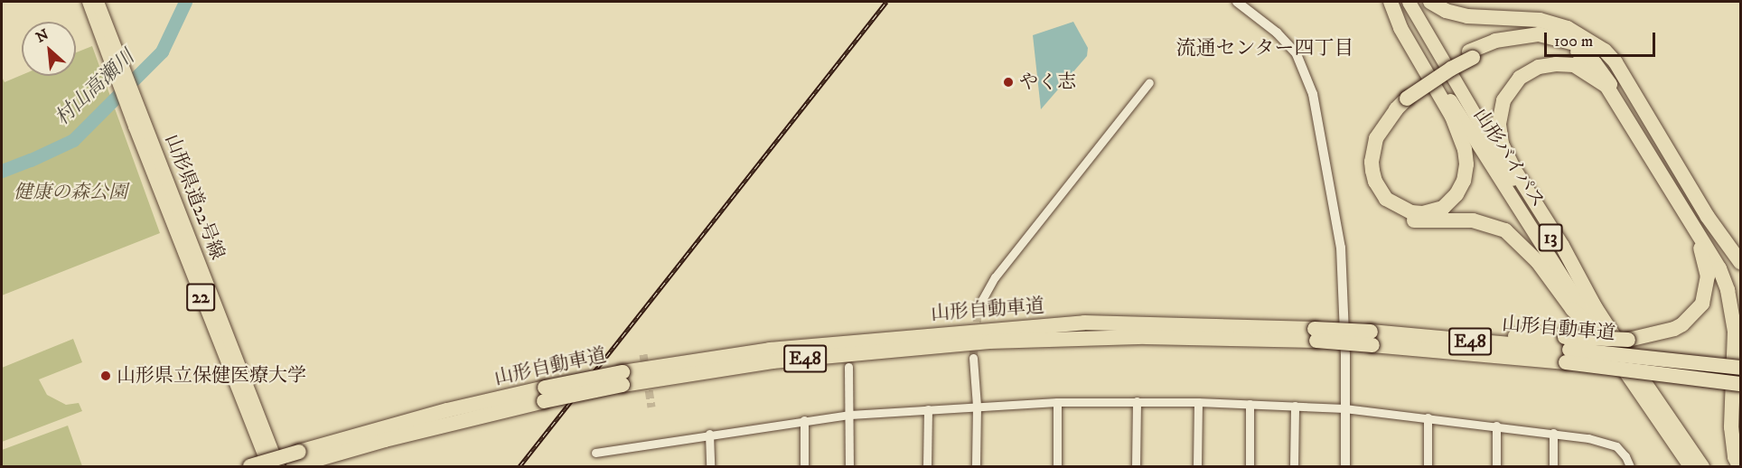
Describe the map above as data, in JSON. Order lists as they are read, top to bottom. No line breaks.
{"streets":{"highway":["山形バイパス","13","山形自動車道","E48"],"main road":["山形県道22号線","22"]},"districts":["流通センター四丁目"],"water":["村山高瀬川"],"parks":["健康の森公園"],"places":["やく志","山形県立保健医療大学"],"scale_bar":"100 m","north":"top left"}
